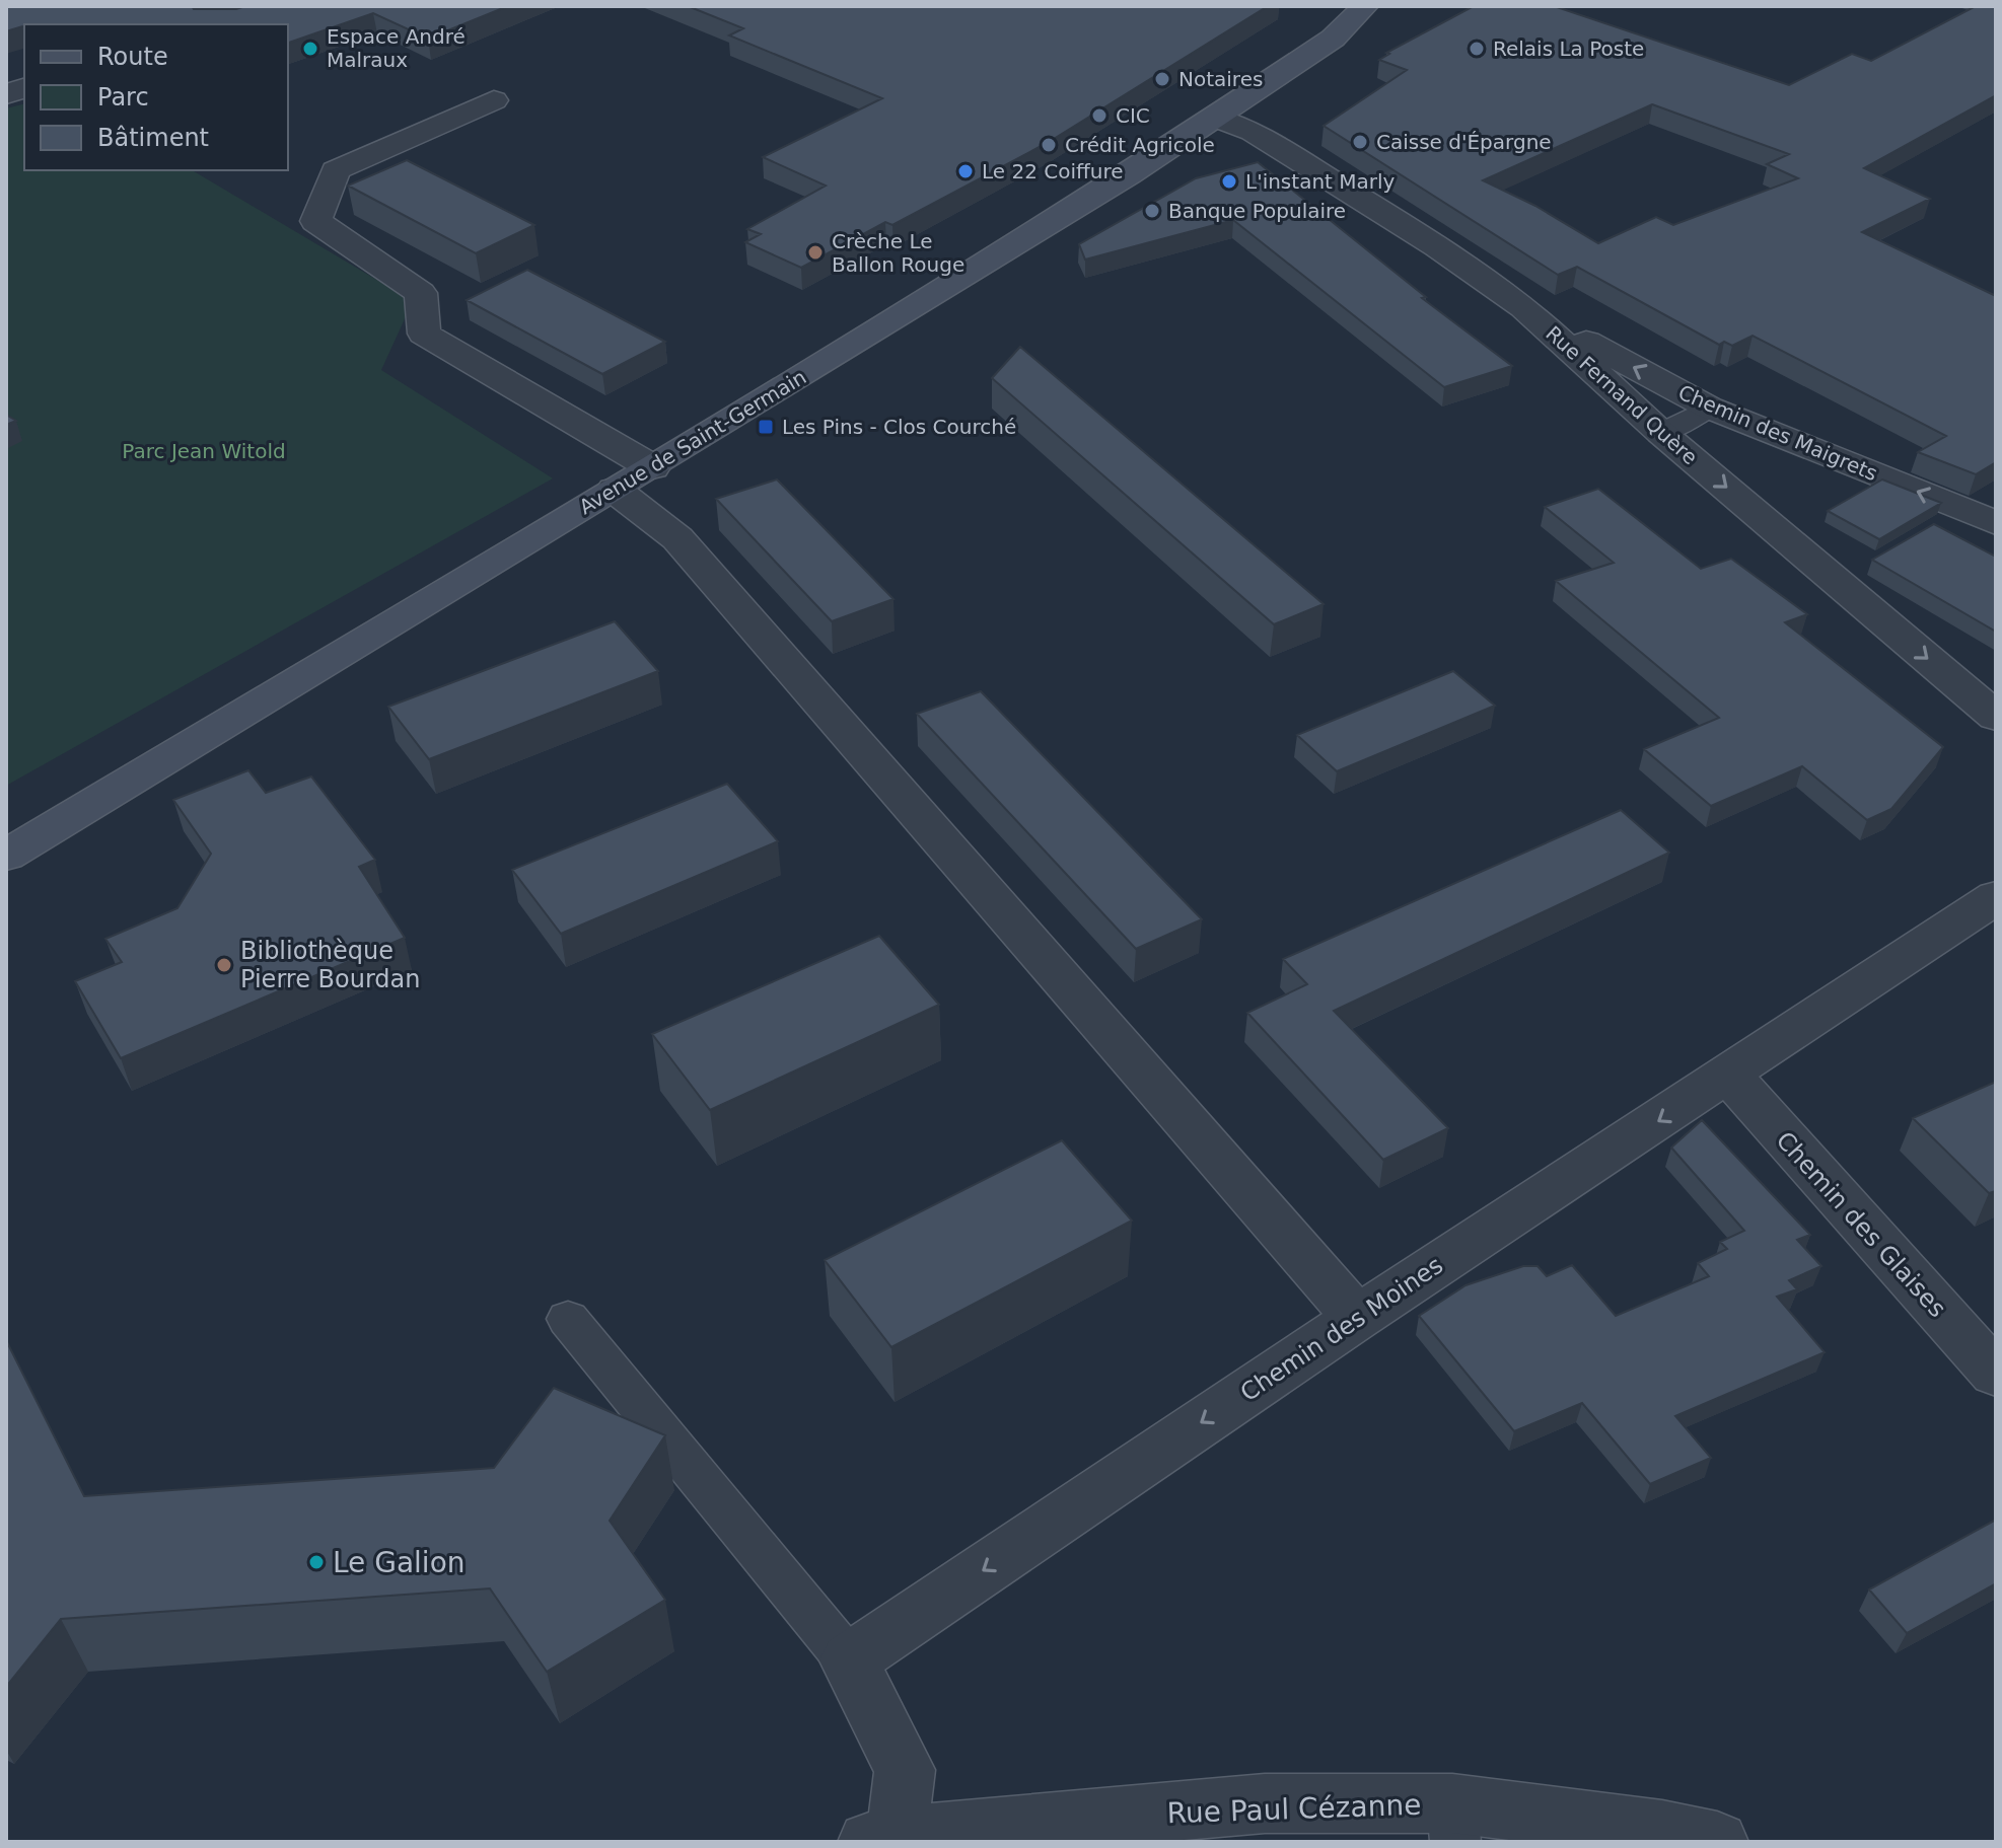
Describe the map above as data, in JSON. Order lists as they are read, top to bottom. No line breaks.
{"streets":{"main road":["Avenue de Saint-Germain"],"street":["Rue Fernand Quère","Chemin des Maigrets","Chemin des Glaises","Chemin des Moines","Rue Paul Cézanne"]},"crossings":[["Rue Fernand Quère","Chemin des Maigrets"],["Rue Fernand Quère","Avenue de Saint-Germain"],["Chemin des Glaises","Chemin des Moines"]],"one_way":["Rue Fernand Quère","Chemin des Maigrets","Chemin des Moines"],"parks":["Parc Jean Witold"],"places":{"other":["Espace André Malraux","Relais La Poste","Notaires","CIC","Caisse d'Épargne","Crédit Agricole","Le 22 Coiffure","L'instant Marly","Banque Populaire","Crèche Le Ballon Rouge","Bibliothèque Pierre Bourdan","Le Galion"],"transit":["Les Pins - Clos Courché"]},"legend":["Route","Parc","Bâtiment"]}
